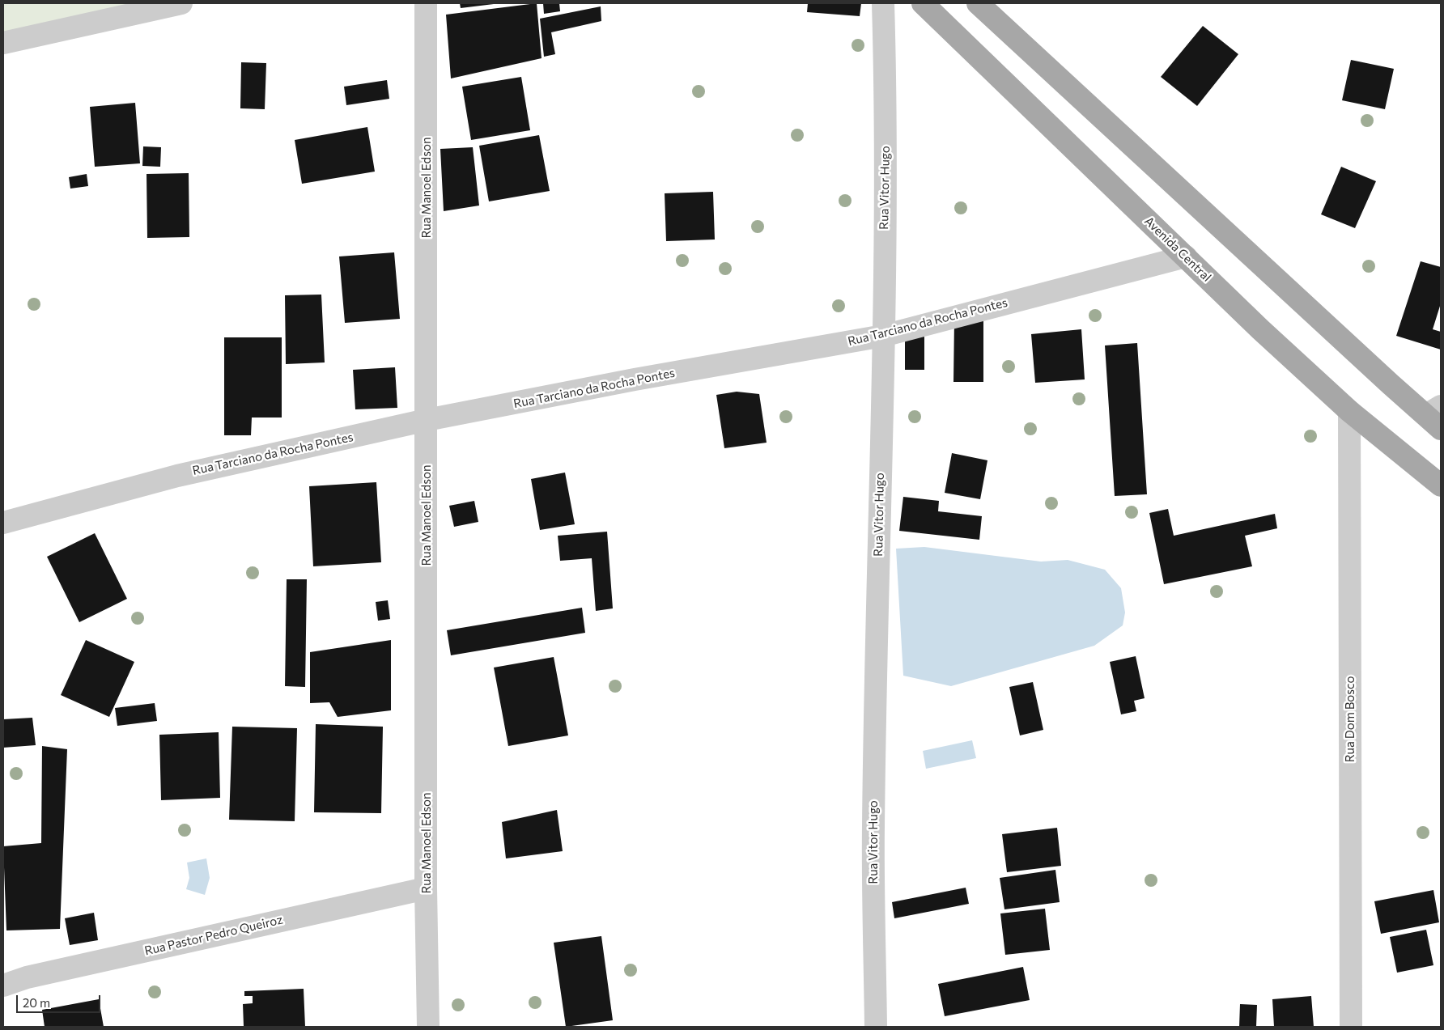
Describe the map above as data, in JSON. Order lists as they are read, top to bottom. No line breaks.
{"streets":{"main road":["Avenida Central"],"street":["Rua Manoel Edson","Rua Vitor Hugo","Rua Tarciano da Rocha Pontes","Rua Dom Bosco","Rua Pastor Pedro Queiroz"]},"crossings":[["Rua Manoel Edson","Rua Tarciano da Rocha Pontes"],["Rua Manoel Edson","Rua Pastor Pedro Queiroz"],["Rua Vitor Hugo","Rua Tarciano da Rocha Pontes"],["Avenida Central","Rua Tarciano da Rocha Pontes"],["Avenida Central","Rua Dom Bosco"]],"scale_bar":"20 m"}
